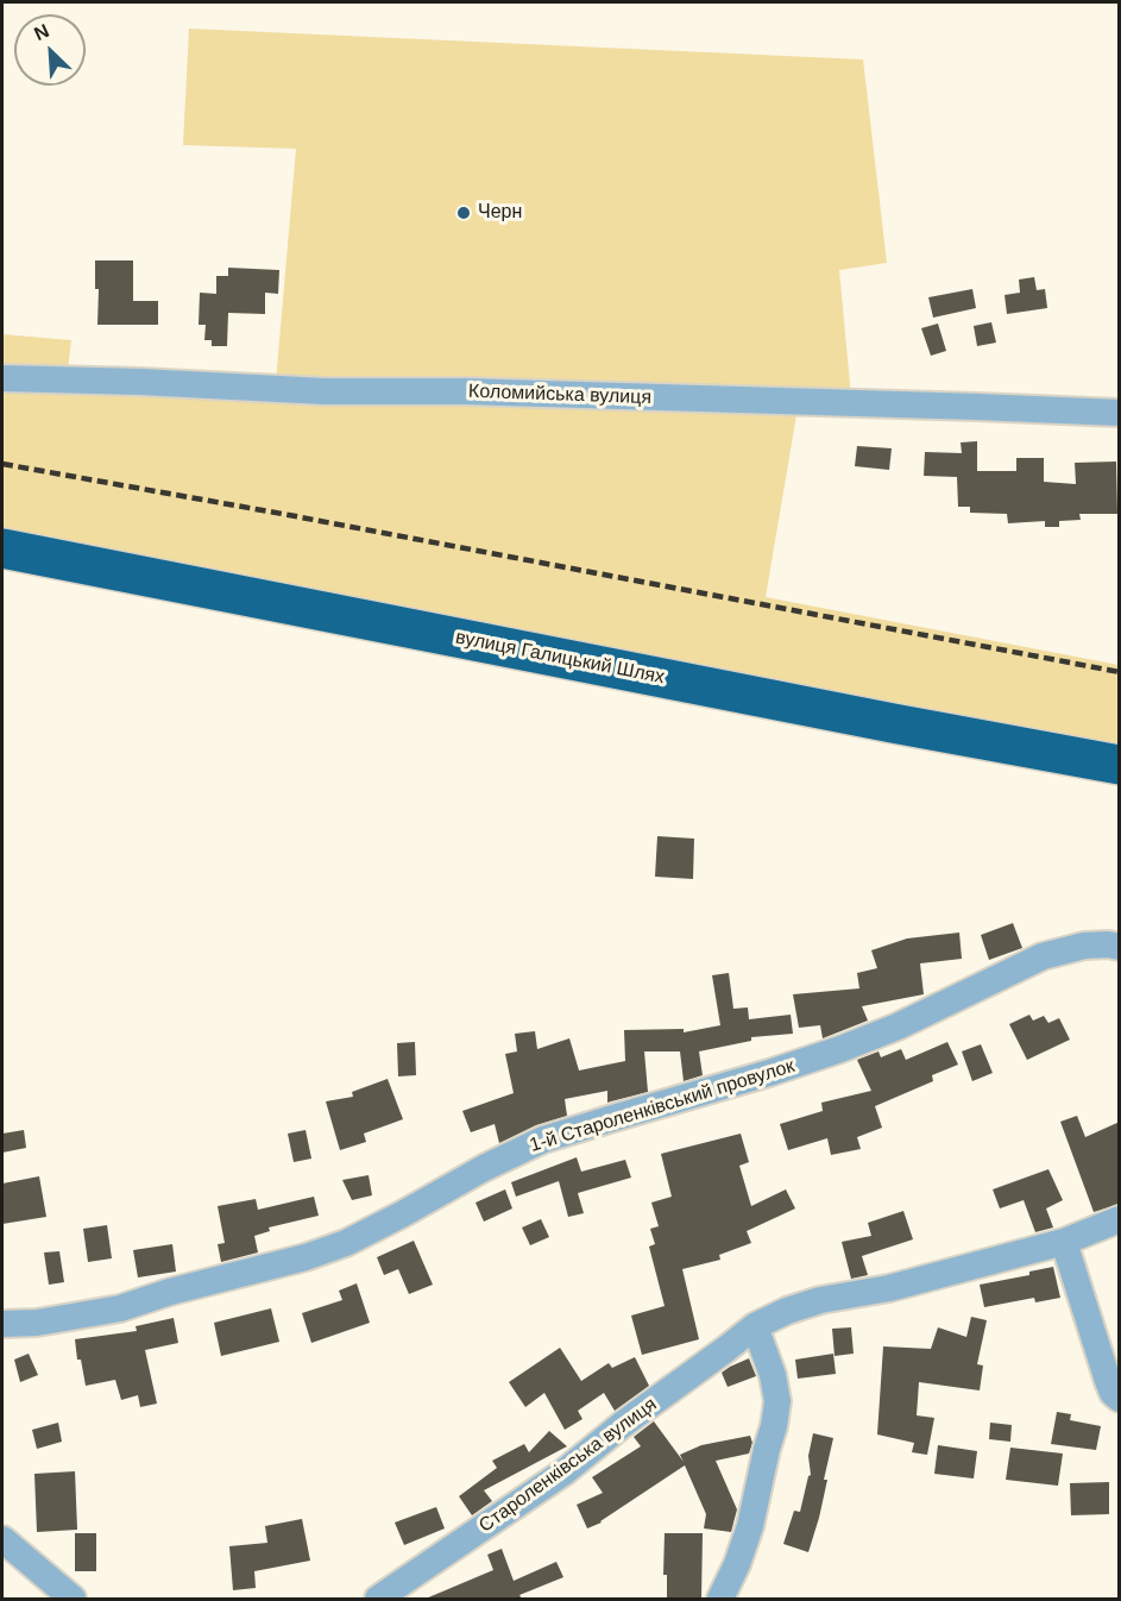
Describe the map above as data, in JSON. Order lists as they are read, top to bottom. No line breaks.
{"streets":{"highway":["вулиця Галицький Шлях"],"street":["Коломийська вулиця","1-й Староленківський провулок","Староленківська вулиця"]},"places":["Черн"],"north":"top left"}
